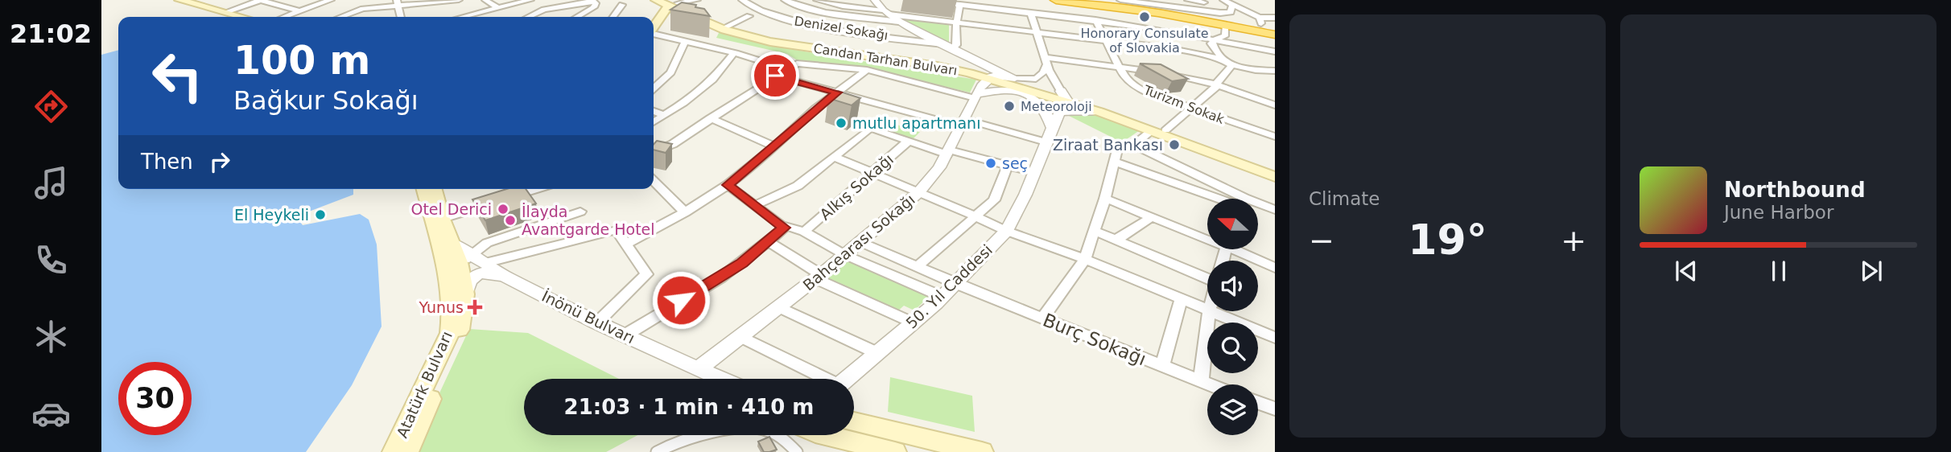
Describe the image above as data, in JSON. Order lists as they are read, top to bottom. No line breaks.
{"streets":{"main road":["Candan Tarhan Bulvarı","Atatürk Bulvarı"],"street":["Denizel Sokağı","Turizm Sokak","Alkış Sokağı","Bahçearası Sokağı","50. Yıl Caddesi","İnönü Bulvarı","Burç Sokağı"]},"crossings":[["Candan Tarhan Bulvarı","Bahçearası Sokağı"],["Candan Tarhan Bulvarı","50. Yıl Caddesi"],["Bahçearası Sokağı","İnönü Bulvarı"],["Bahçearası Sokağı","Burç Sokağı"],["50. Yıl Caddesi","Burç Sokağı"],["İnönü Bulvarı","Atatürk Bulvarı"]],"places":{"other":["Honorary Consulate of Slovakia","Meteoroloji","mutlu apartmanı","Ziraat Bankası","seç","Otel Derici","El Heykeli","İlayda Avantgarde Hotel"],"health":["Yunus"]},"north":"left","page":{"tabs":"21:02","tile":"Climate","turn":["100 m","Bağkur Sokağı"],"then":"Then","song":["Northbound","June Harbor"],"heat":["−","19°","+"],"limit":"30","trip":"21:03 · 1 min · 410 m"}}
